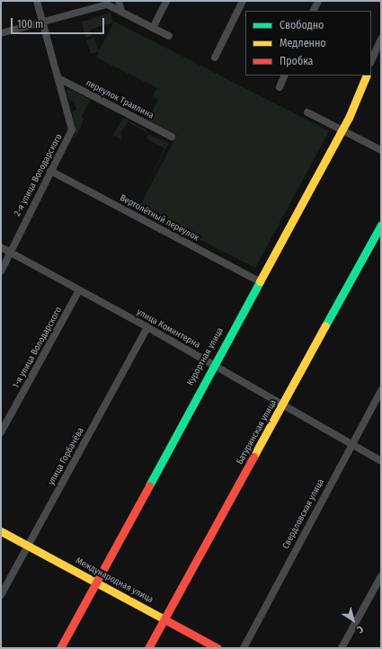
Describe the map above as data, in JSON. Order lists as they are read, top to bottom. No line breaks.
{"streets":{"street":["переулок Траилина","2-я улица Володарского","Вертолётный переулок","улица Коминтерна","1-я улица Володарского","Курортная улица","Батуринская улица","улица Горбачёва","Свердловская улица","Международная улица"]},"crossings":[["переулок Траилина","2-я улица Володарского"],["2-я улица Володарского","Вертолётный переулок"],["2-я улица Володарского","улица Коминтерна"],["Вертолётный переулок","Курортная улица"],["улица Коминтерна","1-я улица Володарского"],["улица Коминтерна","Курортная улица"],["улица Коминтерна","Батуринская улица"],["улица Коминтерна","улица Горбачёва"],["улица Коминтерна","Свердловская улица"],["Курортная улица","Международная улица"],["Батуринская улица","Международная улица"],["улица Горбачёва","Международная улица"]],"legend":["Свободно","Медленно","Пробка"],"scale_bar":"100 m","north":"bottom right"}
